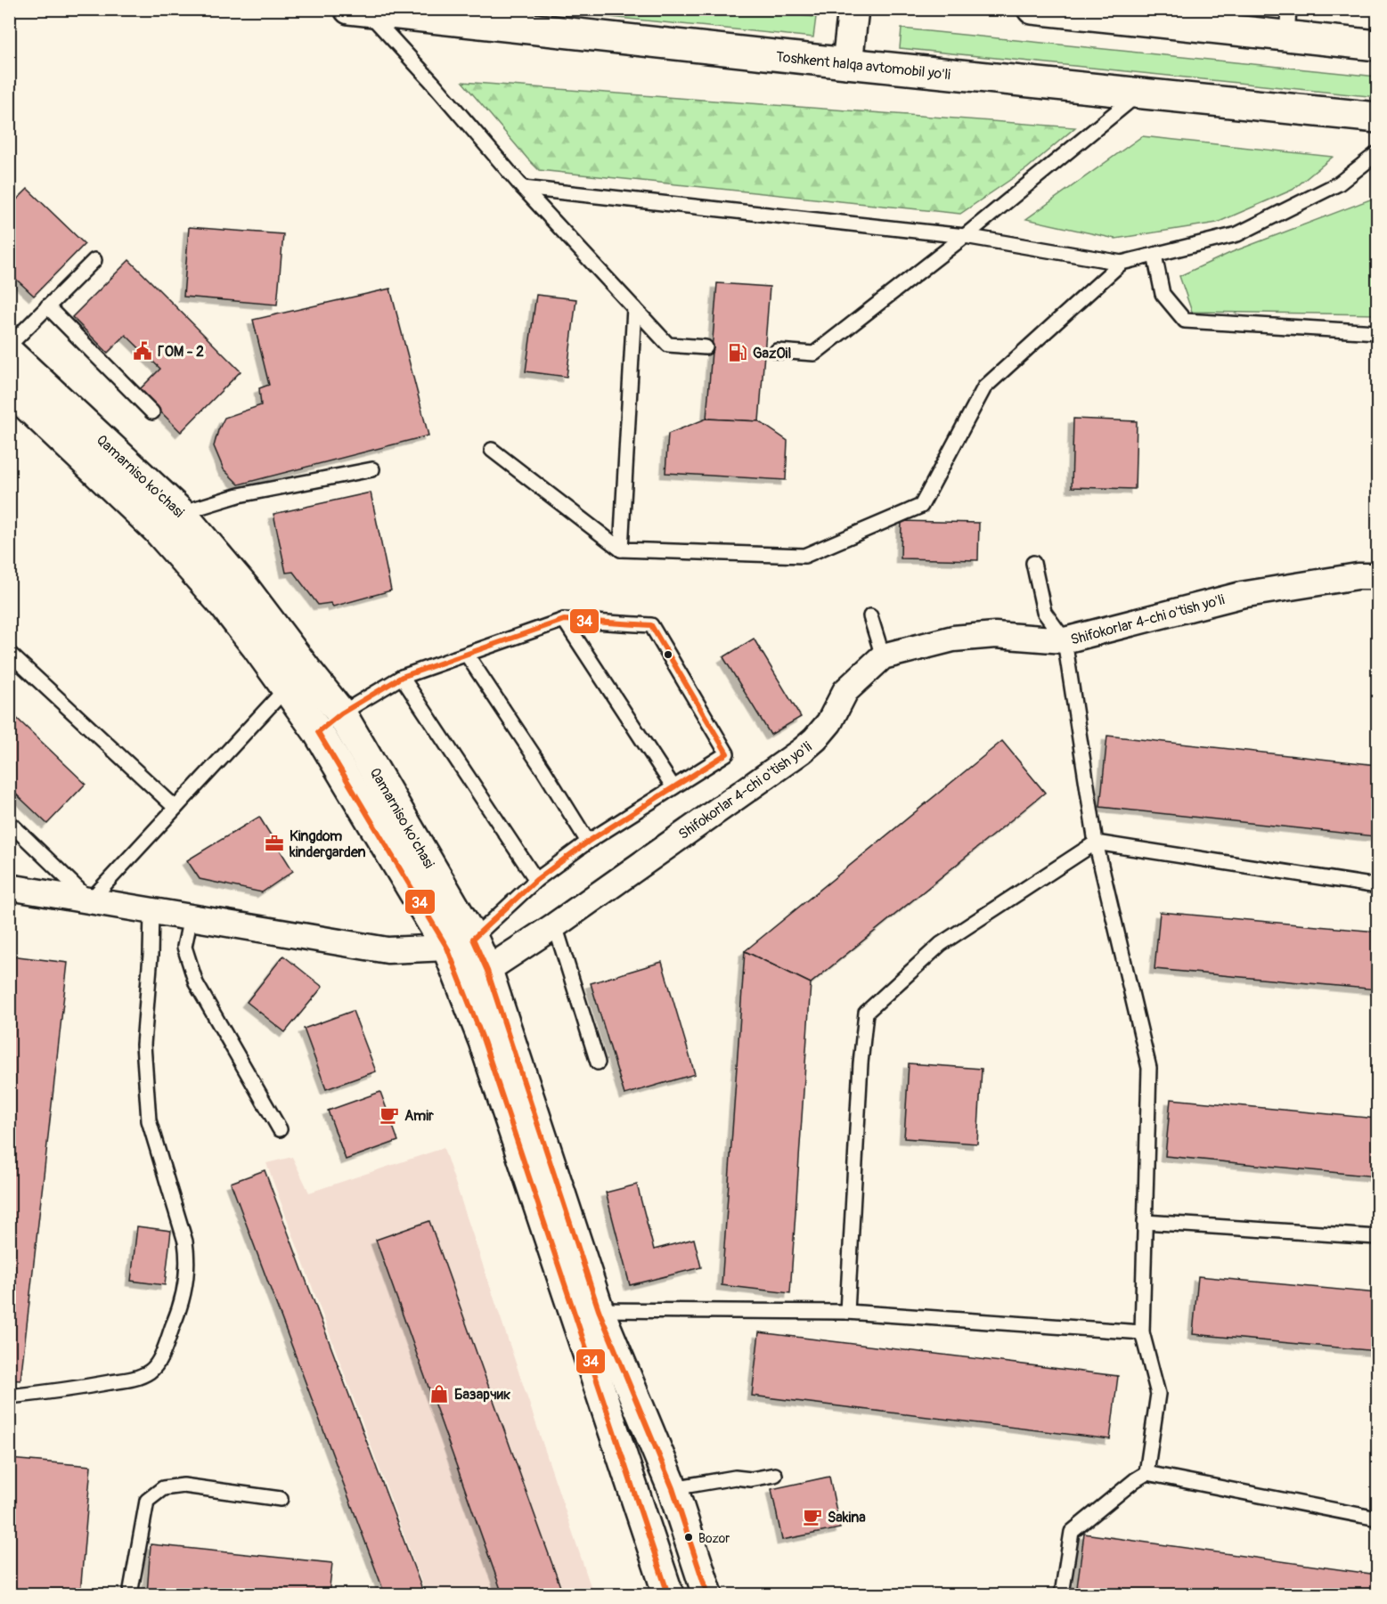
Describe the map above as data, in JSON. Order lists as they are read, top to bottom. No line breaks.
{"streets":{"main road":["Toshkent halqa avtomobil yo'li","Qamarniso ko'chasi"],"street":["Shifokorlar 4-chi o'tish yo'li"]},"crossings":[["Qamarniso ko'chasi","Shifokorlar 4-chi o'tish yo'li"]],"places":{"public building":["ГОМ - 2"],"fuel station":["GazOil"],"office":["Kingdom kindergarden"],"cafe":["Amir","Sakina"],"shop":["Базарчик"],"other":["Bozor"]},"lines":["transit line 34"]}
